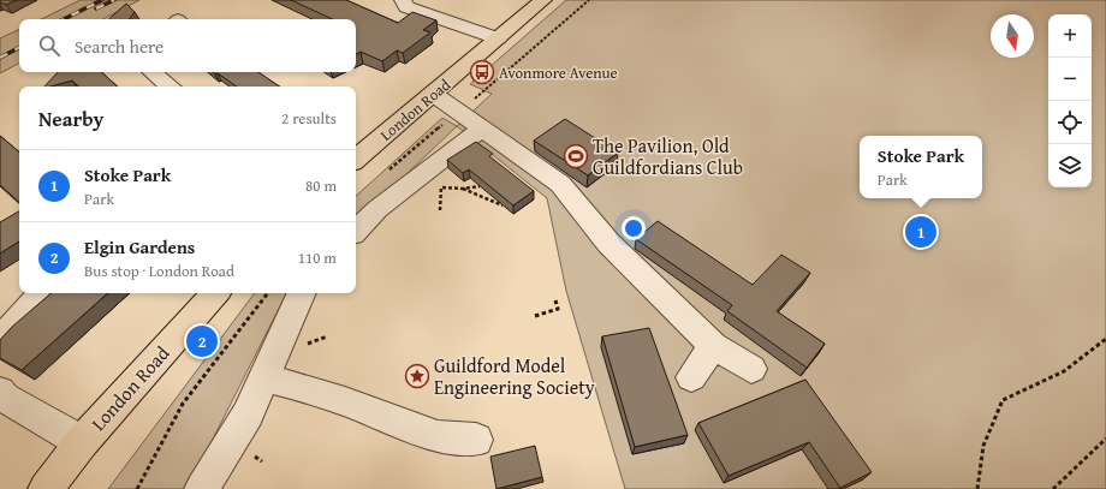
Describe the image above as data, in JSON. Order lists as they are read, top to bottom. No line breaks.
{"streets":{"main road":["London Road"]},"places":{"bus stop":["Avonmore Avenue"],"sports":["The Pavilion, Old Guildfordians Club"],"place":["Guildford Model Engineering Society"]},"north":"bottom","page":{"map_buttons":["+","−"],"search":"Search here","heading":["Nearby","2 results"],"popup":["Stoke Park","Park"],"list":[{"mark":"1","name":"Stoke Park","note":"Park","value":"80 m"},{"mark":"2","name":"Elgin Gardens","note":"Bus stop · London Road","value":"110 m"}],"pins":["1","2"]}}
